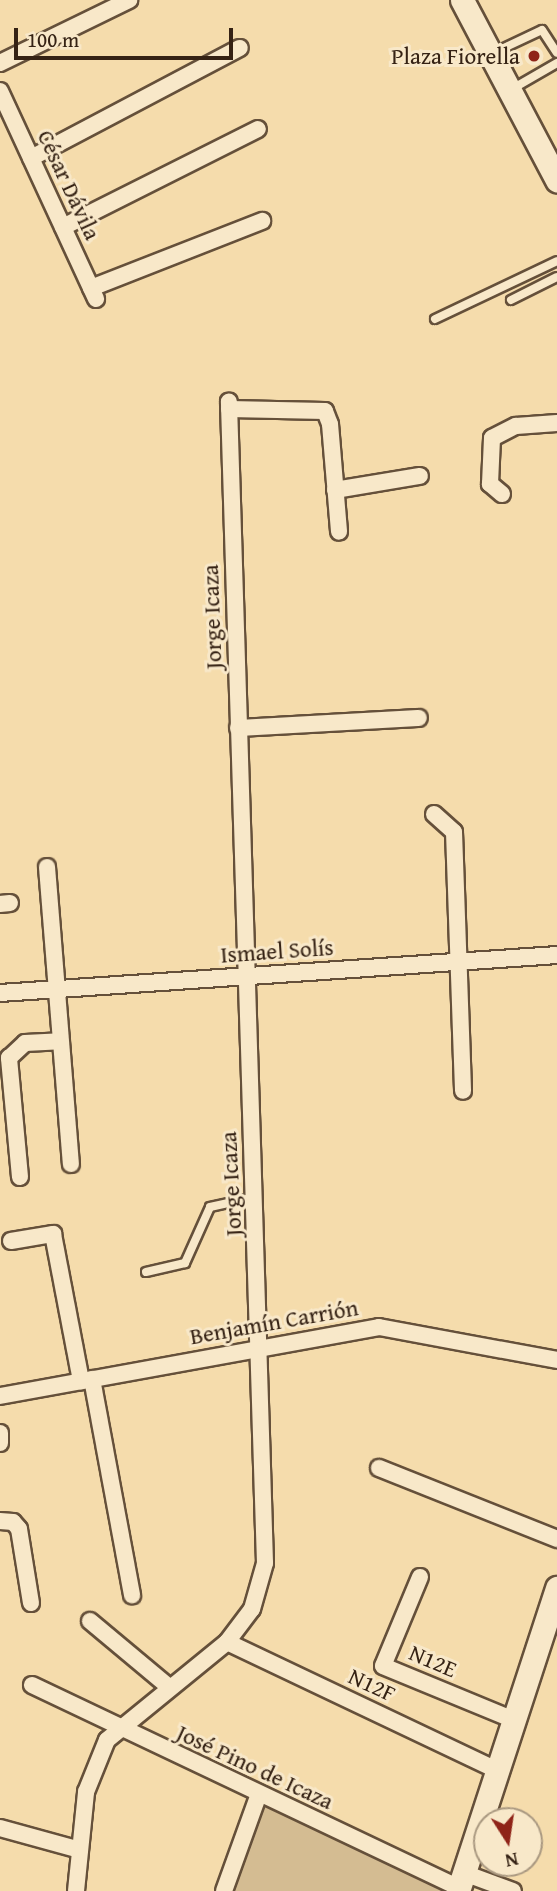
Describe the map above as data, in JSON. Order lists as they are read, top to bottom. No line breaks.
{"streets":{"street":["César Dávila","Jorge Icaza","Ismael Solís","Benjamín Carrión","N12E","N12F","José Pino de Icaza"]},"crossings":[["Jorge Icaza","Ismael Solís"],["Jorge Icaza","Benjamín Carrión"],["Jorge Icaza","N12F"],["Jorge Icaza","José Pino de Icaza"]],"places":["Plaza Fiorella"],"scale_bar":"100 m","north":"bottom"}
